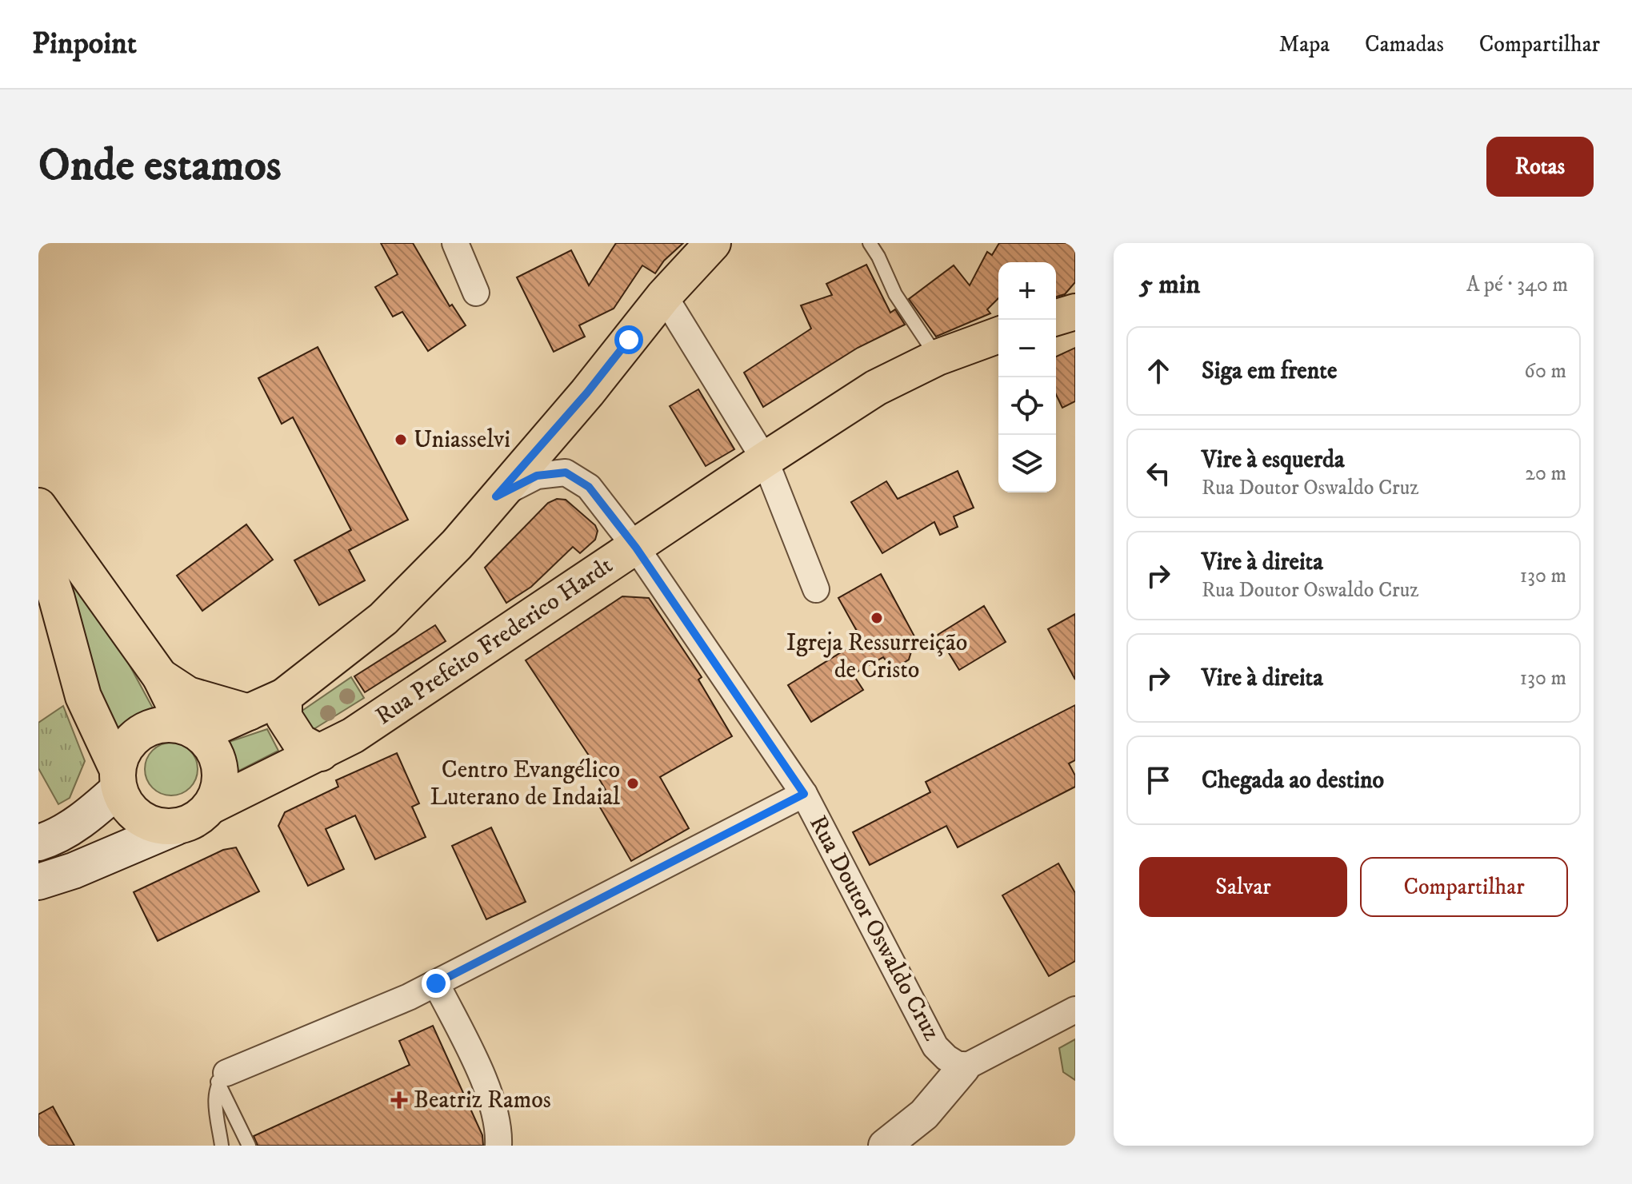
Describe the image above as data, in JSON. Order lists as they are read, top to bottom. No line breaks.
{"streets":{"main road":["Rua Prefeito Frederico Hardt"],"street":["Rua Doutor Oswaldo Cruz"]},"crossings":[["Rua Prefeito Frederico Hardt","Rua Doutor Oswaldo Cruz"]],"places":{"other":["Uniasselvi","Igreja Ressurreição de Cristo","Centro Evangélico Luterano de Indaial"],"health":["Beatriz Ramos"]},"page":{"header":"Pinpoint","nav":["Mapa","Camadas","Compartilhar"],"buttons":["Rotas",["Salvar","Compartilhar"]],"title":"Onde estamos","heading":["5 min","A pé · 340 m"],"map_buttons":["+","−"],"list":[["Siga em frente","60 m"],["Vire à esquerda","Rua Doutor Oswaldo Cruz","20 m"],["Vire à direita","Rua Doutor Oswaldo Cruz","130 m"],["Vire à direita","130 m"],"Chegada ao destino"]}}
